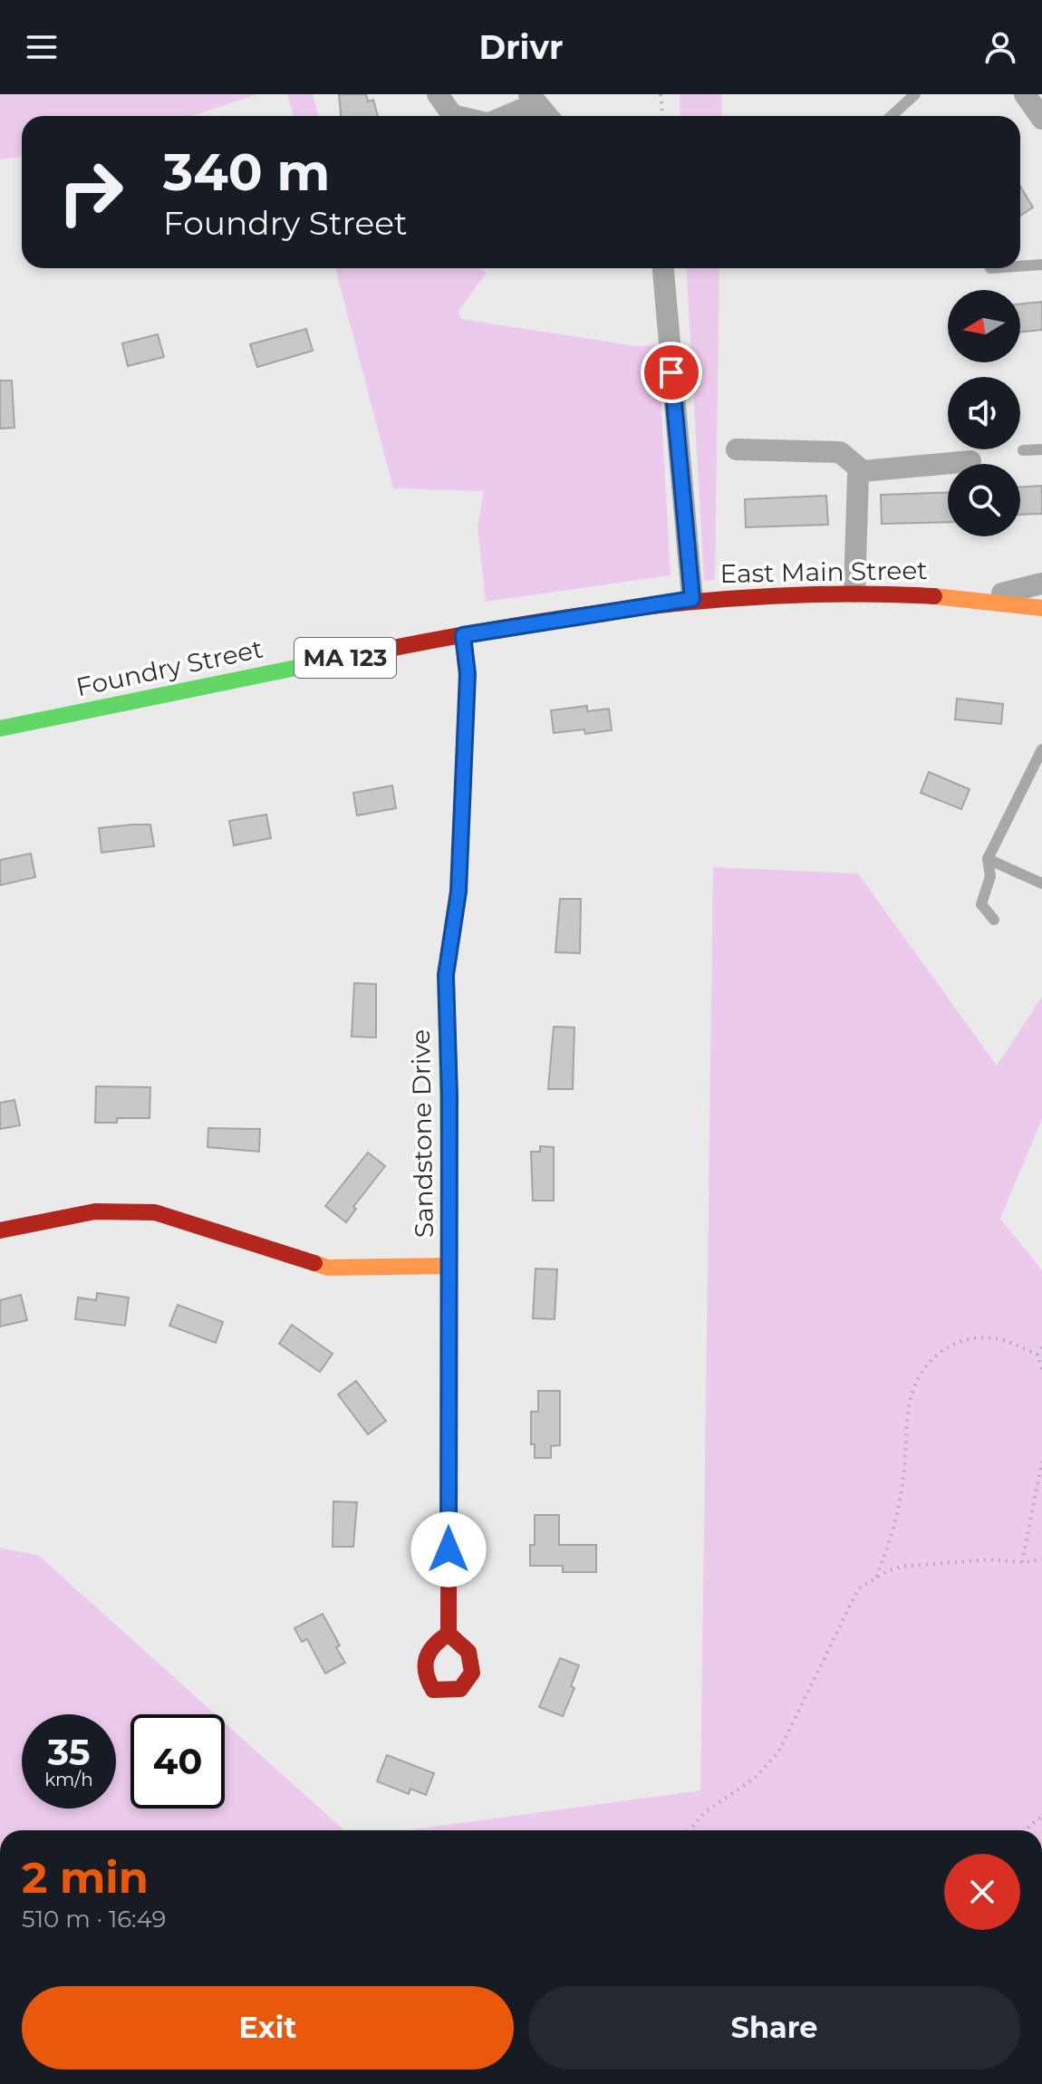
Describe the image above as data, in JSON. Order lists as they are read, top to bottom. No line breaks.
{"streets":{"main road":["East Main Street","MA 123","Foundry Street","Sandstone Drive"]},"crossings":[["East Main Street","Foundry Street"],["Foundry Street","Sandstone Drive"]],"north":"left","page":{"header":"Drivr","turn":["340 m","Foundry Street"],"speed":"35 km/h","limit":"40","heading":["2 min","510 m · 16:49"],"buttons":["Exit","Share"]}}
